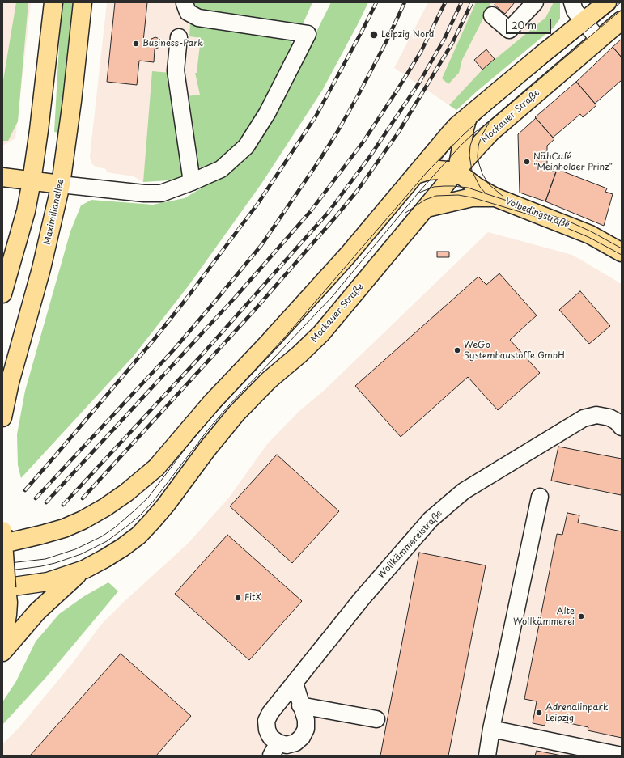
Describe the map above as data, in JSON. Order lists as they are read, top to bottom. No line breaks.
{"streets":{"main road":["Mockauer Straße","Maximilianallee","Volbedingstraße"],"street":["Wollkämmereistraße"]},"crossings":[["Mockauer Straße","Volbedingstraße"]],"places":["Leipzig Nord","Business-Park","NähCafé \"Meinholder Prinz\"","WeGo Systembaustoffe GmbH","FitX","Alte Wollkämmerei","Adrenalinpark Leipzig"],"scale_bar":"20 m"}
